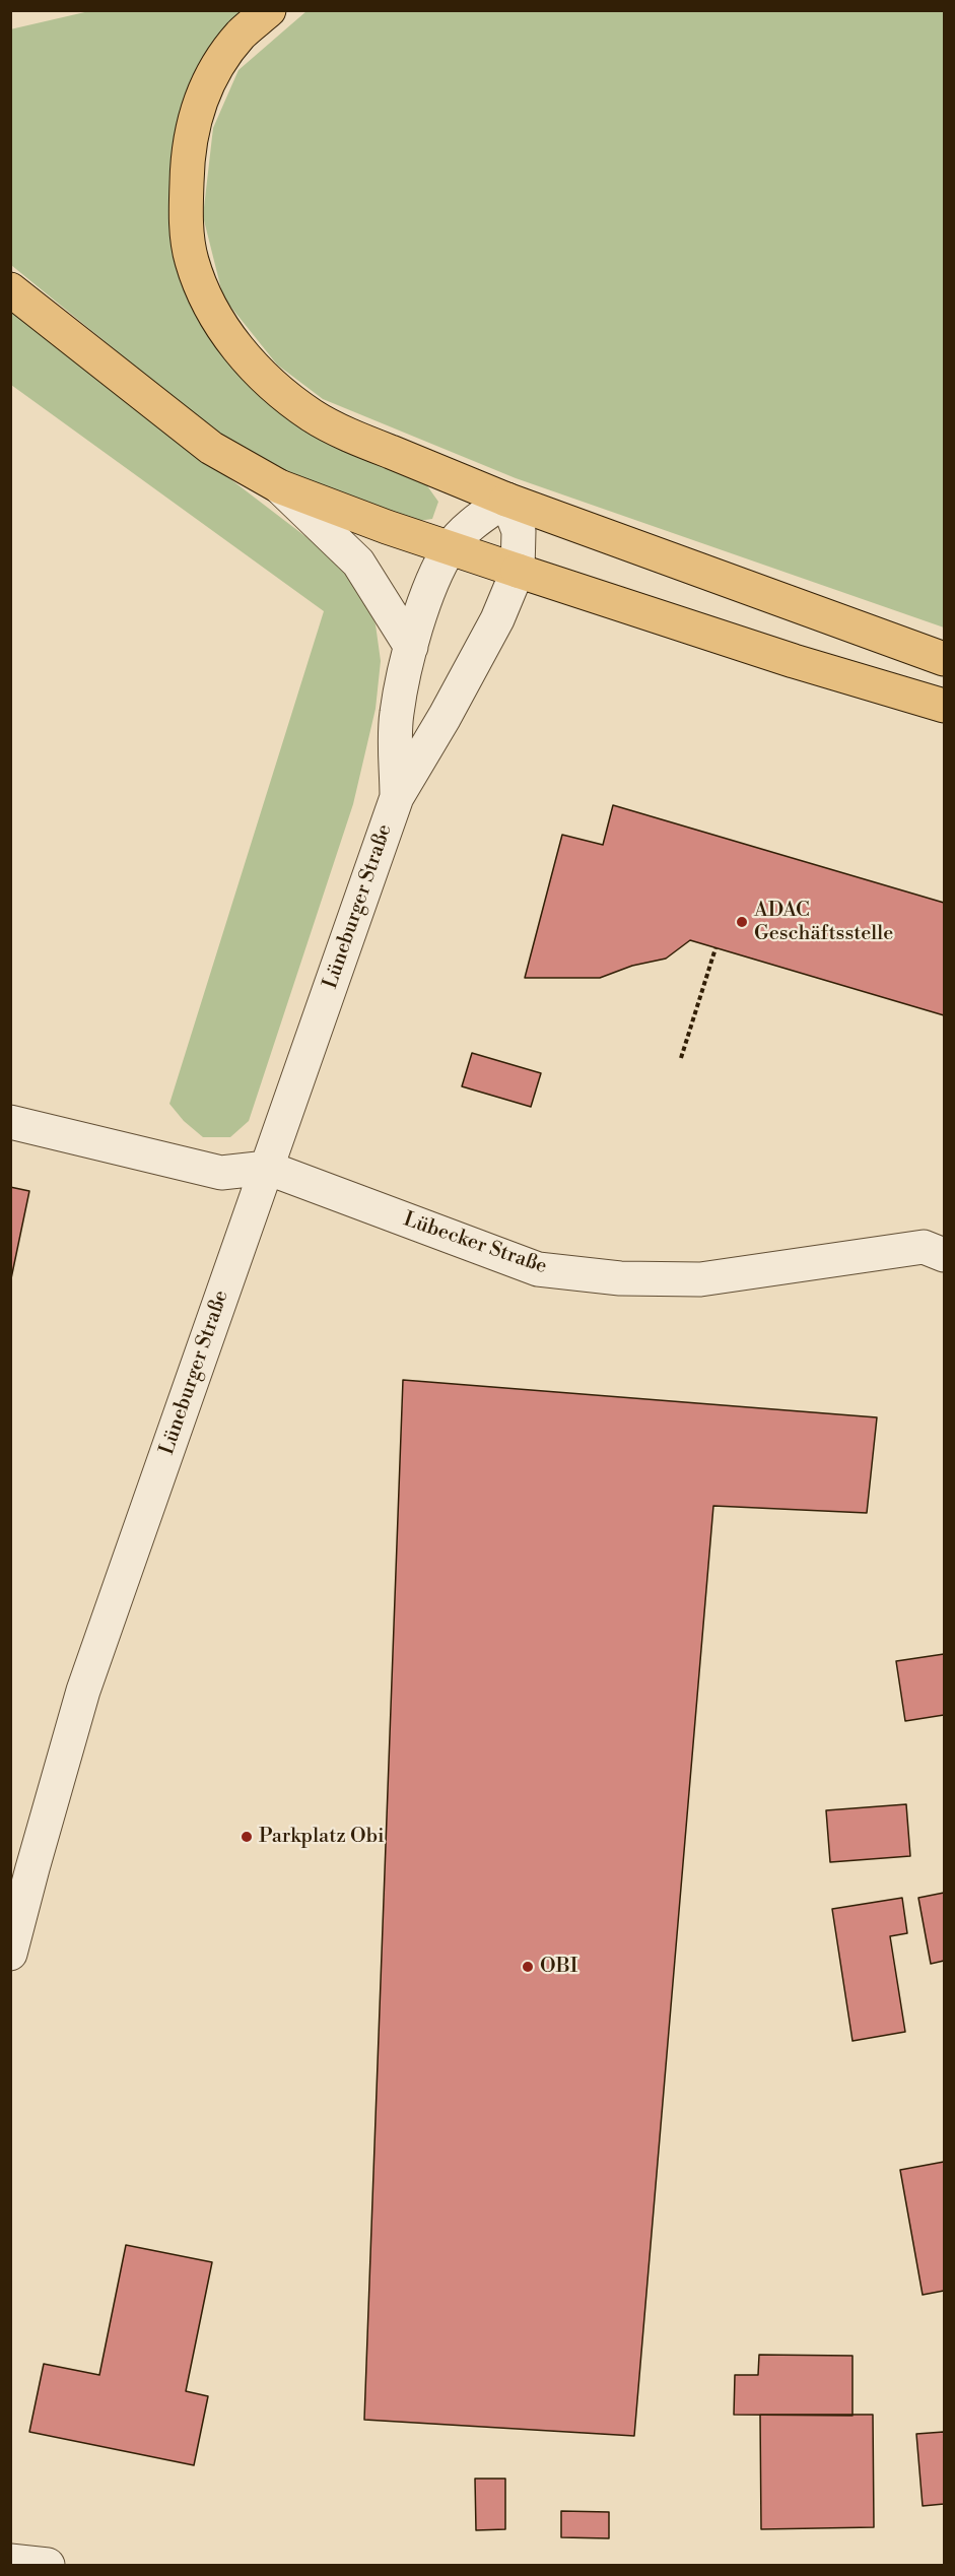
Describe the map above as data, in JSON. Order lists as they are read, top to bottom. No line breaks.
{"streets":{"street":["Lüneburger Straße","Lübecker Straße"]},"crossings":[["Lüneburger Straße","Lübecker Straße"]],"places":["ADAC Geschäftsstelle","Parkplatz Obi","OBI"]}
